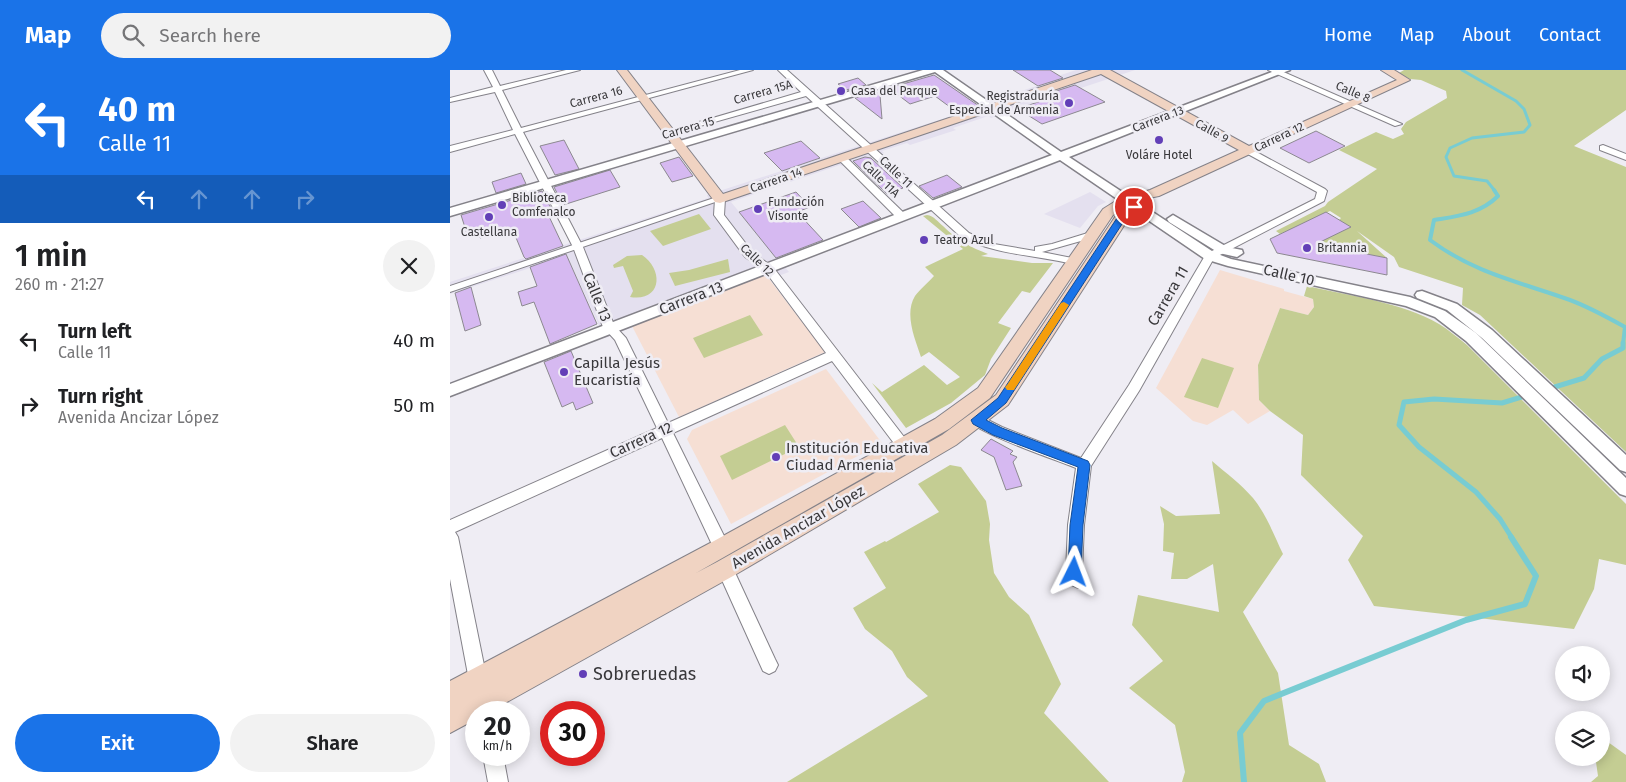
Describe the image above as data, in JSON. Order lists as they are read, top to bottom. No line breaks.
{"streets":{"main road":["Calle 9","Carrera 12","Carrera 14","Calle 12","Avenida Ancizar López"],"street":["Carrera 15A","Calle 8","Carrera 16","Carrera 13","Carrera 15","Calle 11","Calle 11A","Calle 10","Carrera 11","Calle 13"]},"crossings":[["Carrera 15A","Calle 11"],["Carrera 15A","Calle 12"],["Calle 8","Carrera 13"],["Calle 8","Carrera 12"],["Carrera 16","Calle 12"],["Carrera 16","Calle 13"],["Carrera 13","Calle 9"],["Carrera 13","Calle 11"],["Carrera 13","Calle 11A"],["Carrera 13","Calle 12"],["Carrera 13","Calle 10"],["Carrera 13","Calle 13"],["Carrera 15","Calle 11"],["Carrera 15","Calle 12"],["Carrera 15","Calle 10"],["Carrera 15","Calle 13"],["Calle 9","Carrera 12"],["Calle 9","Carrera 14"],["Calle 9","Calle 10"],["Carrera 12","Calle 12"],["Carrera 12","Calle 10"],["Carrera 12","Calle 13"],["Carrera 12","Avenida Ancizar López"],["Calle 11","Carrera 14"],["Calle 11","Avenida Ancizar López"],["Calle 11A","Carrera 14"],["Carrera 14","Calle 12"],["Carrera 14","Calle 10"],["Carrera 14","Calle 13"],["Calle 12","Avenida Ancizar López"],["Calle 10","Carrera 11"],["Calle 10","Avenida Ancizar López"],["Calle 13","Avenida Ancizar López"]],"places":["Casa del Parque","Registraduría Especial de Armenia","Voláre Hotel","Biblioteca Comfenalco","Fundación Visonte","Castellana","Teatro Azul","Britannia","Capilla Jesús Eucaristía","Institución Educativa Ciudad Armenia","Sobreruedas"],"page":{"header":"Map","search":"Search here","nav":["Home","Map","About","Contact"],"turn":["40 m","Calle 11"],"heading":["1 min","260 m · 21:27"],"list":[{"name":"Turn left","note":"Calle 11","value":"40 m"},{"name":"Turn right","note":"Avenida Ancizar López","value":"50 m"}],"speed":"20 km/h","limit":"30","buttons":["Exit","Share"]}}
